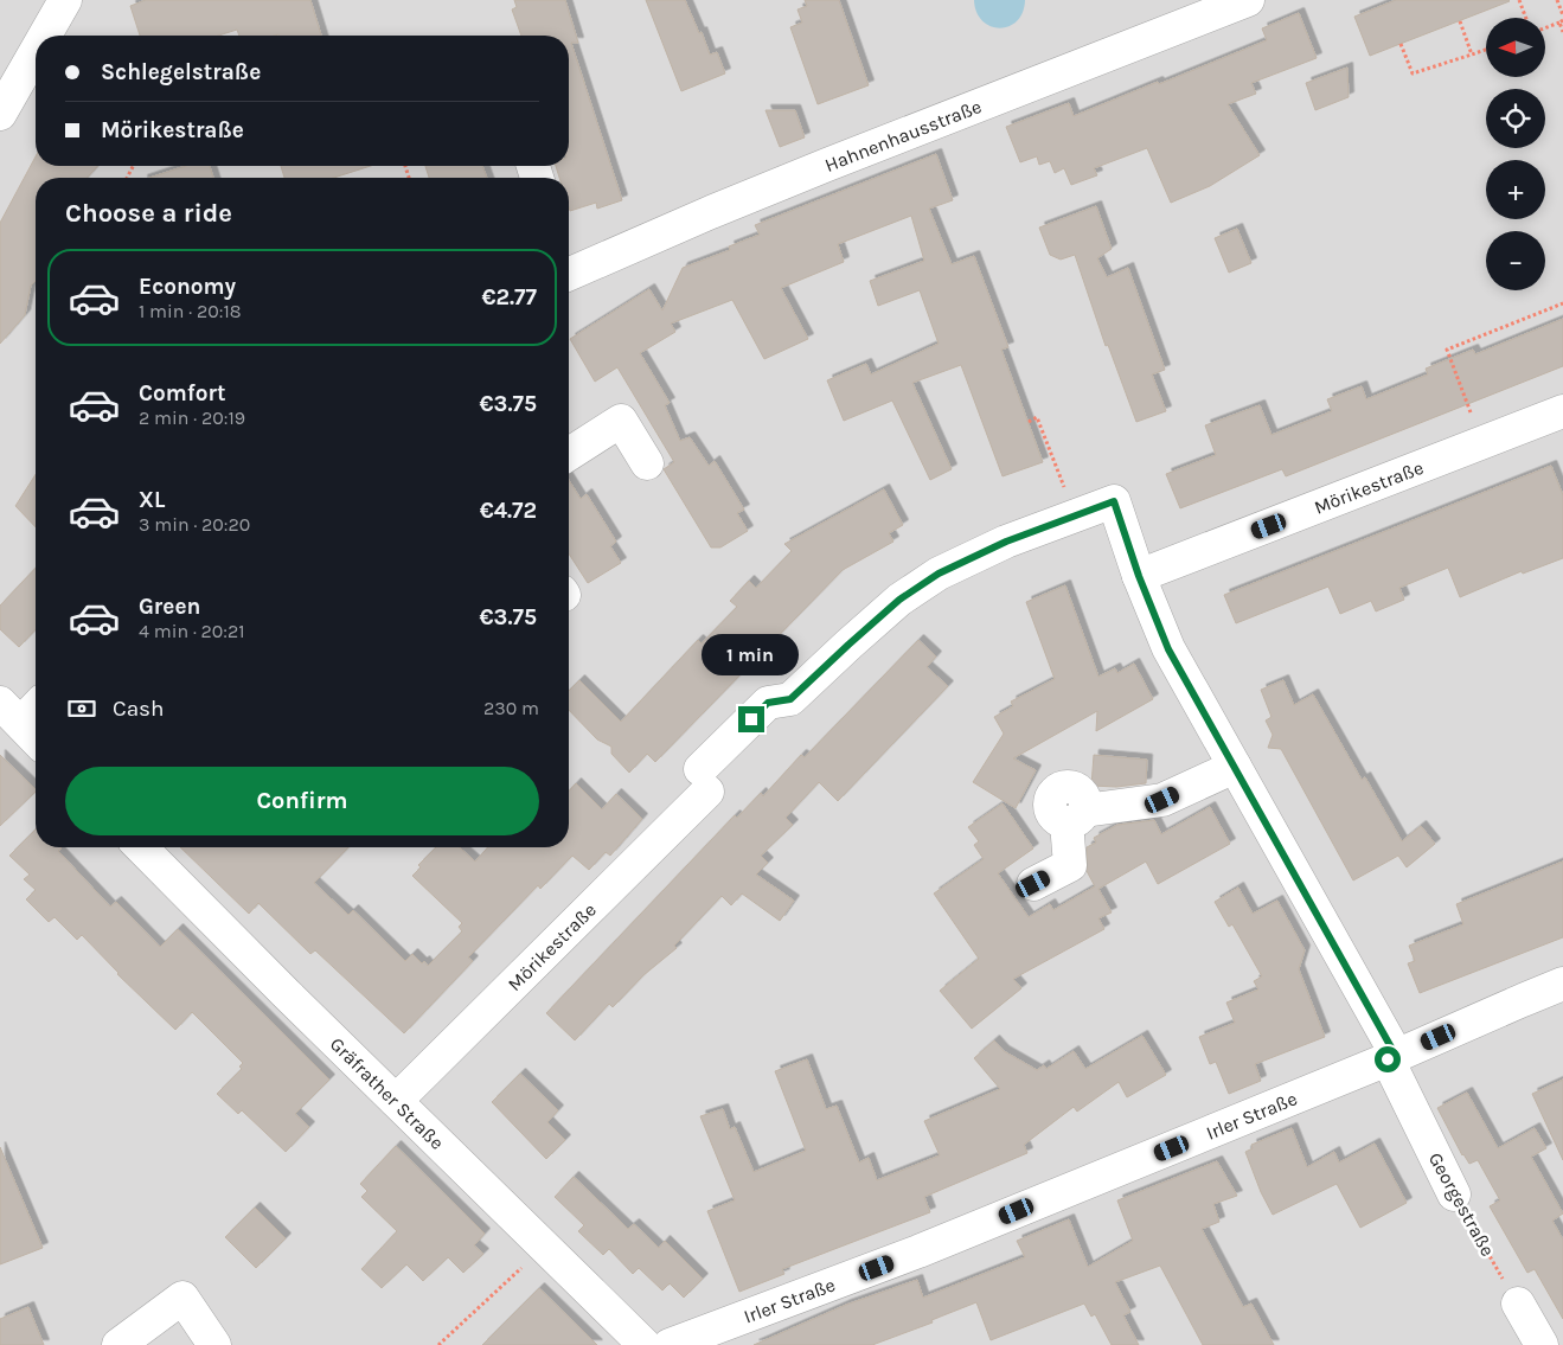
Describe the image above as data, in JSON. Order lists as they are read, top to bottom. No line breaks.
{"streets":{"street":["Hahnenhausstraße","Mörikestraße","Gräfrather Straße","Irler Straße","Georgestraße"]},"crossings":[["Mörikestraße","Gräfrather Straße"],["Mörikestraße","Georgestraße"],["Irler Straße","Georgestraße"]],"north":"left","page":{"map_buttons":["+","−"],"banner":["Schlegelstraße","Mörikestraße"],"heading":"Choose a ride","list":[{"name":"Economy","note":"1 min · 20:18","value":"€2.77"},{"name":"Comfort","note":"2 min · 20:19","value":"€3.75"},{"name":"XL","note":"3 min · 20:20","value":"€4.72"},{"name":"Green","note":"4 min · 20:21","value":"€3.75"}],"bubble":"1 min","pay":["Cash","230 m"],"buttons":"Confirm"}}
